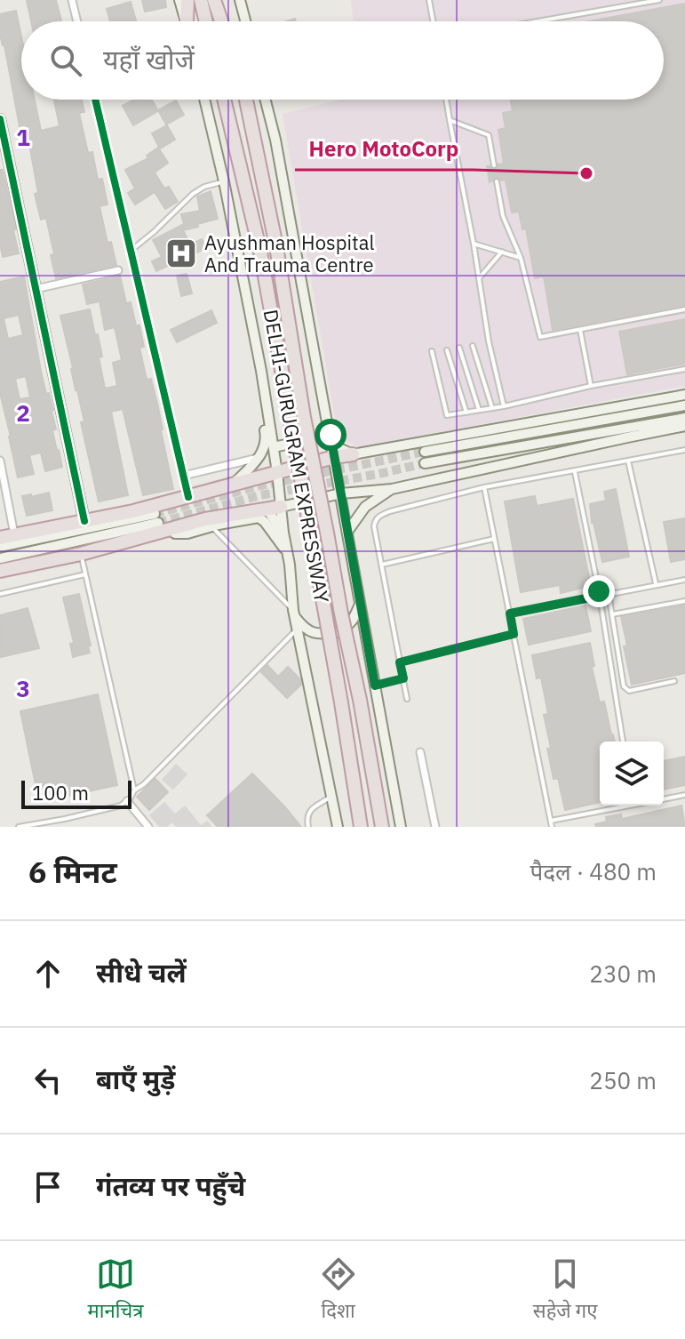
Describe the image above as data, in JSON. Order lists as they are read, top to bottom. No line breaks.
{"streets":{"highway":["DELHI-GURUGRAM EXPRESSWAY"]},"places":{"other":["Hero MotoCorp"],"hospital":["Ayushman Hospital And Trauma Centre"]},"scale_bar":"100 m","page":{"search":"यहाँ खोजें","scale":"100 m","heading":["6 मिनट","पैदल · 480 m"],"list":[["सीधे चलें","230 m"],["बाएँ मुड़ें","250 m"],"गंतव्य पर पहुँचे"],"nav":["मानचित्र","दिशा","सहेजे गए"]},"grid":{"rows":["1","2","3"]}}
